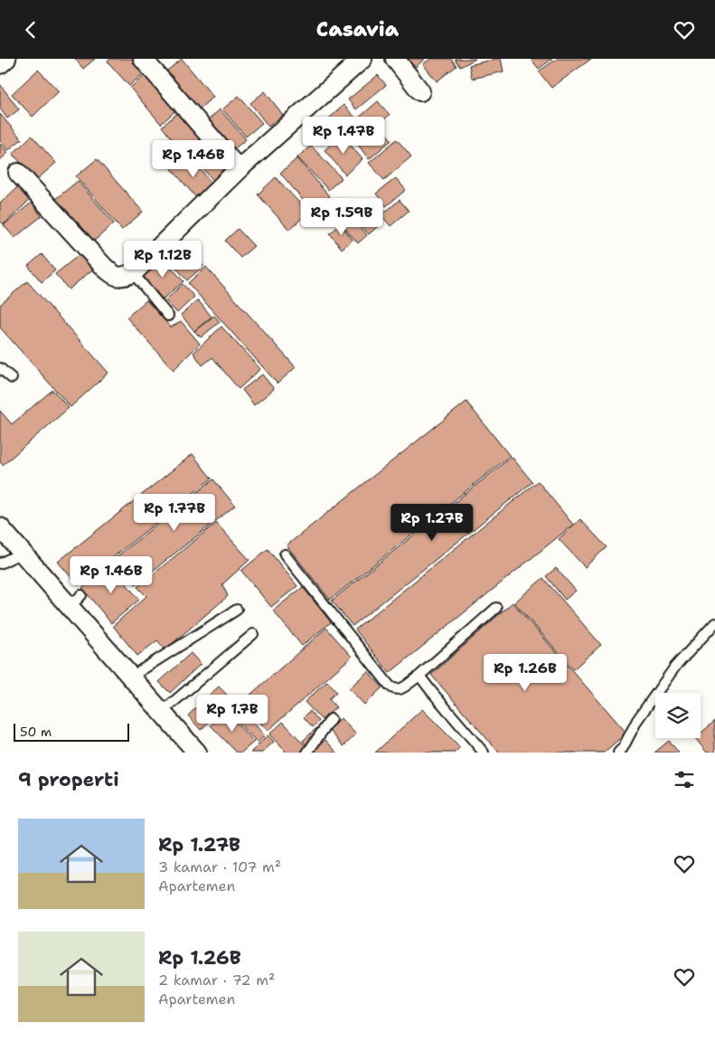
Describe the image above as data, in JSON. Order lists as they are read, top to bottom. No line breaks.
{"scale_bar":"50 m","page":{"header":"Casavia","price":["Rp 1.47B","Rp 1.46B","Rp 1.59B","Rp 1.12B","Rp 1.77B","Rp 1.27B","Rp 1.46B","Rp 1.26B","Rp 1.7B"],"scale":"50 m","heading":"9 properti","list":[{"name":"Rp 1.27B","note":"3 kamar · 107 m² · Apartemen"},{"name":"Rp 1.26B","note":"2 kamar · 72 m² · Apartemen"}]}}
